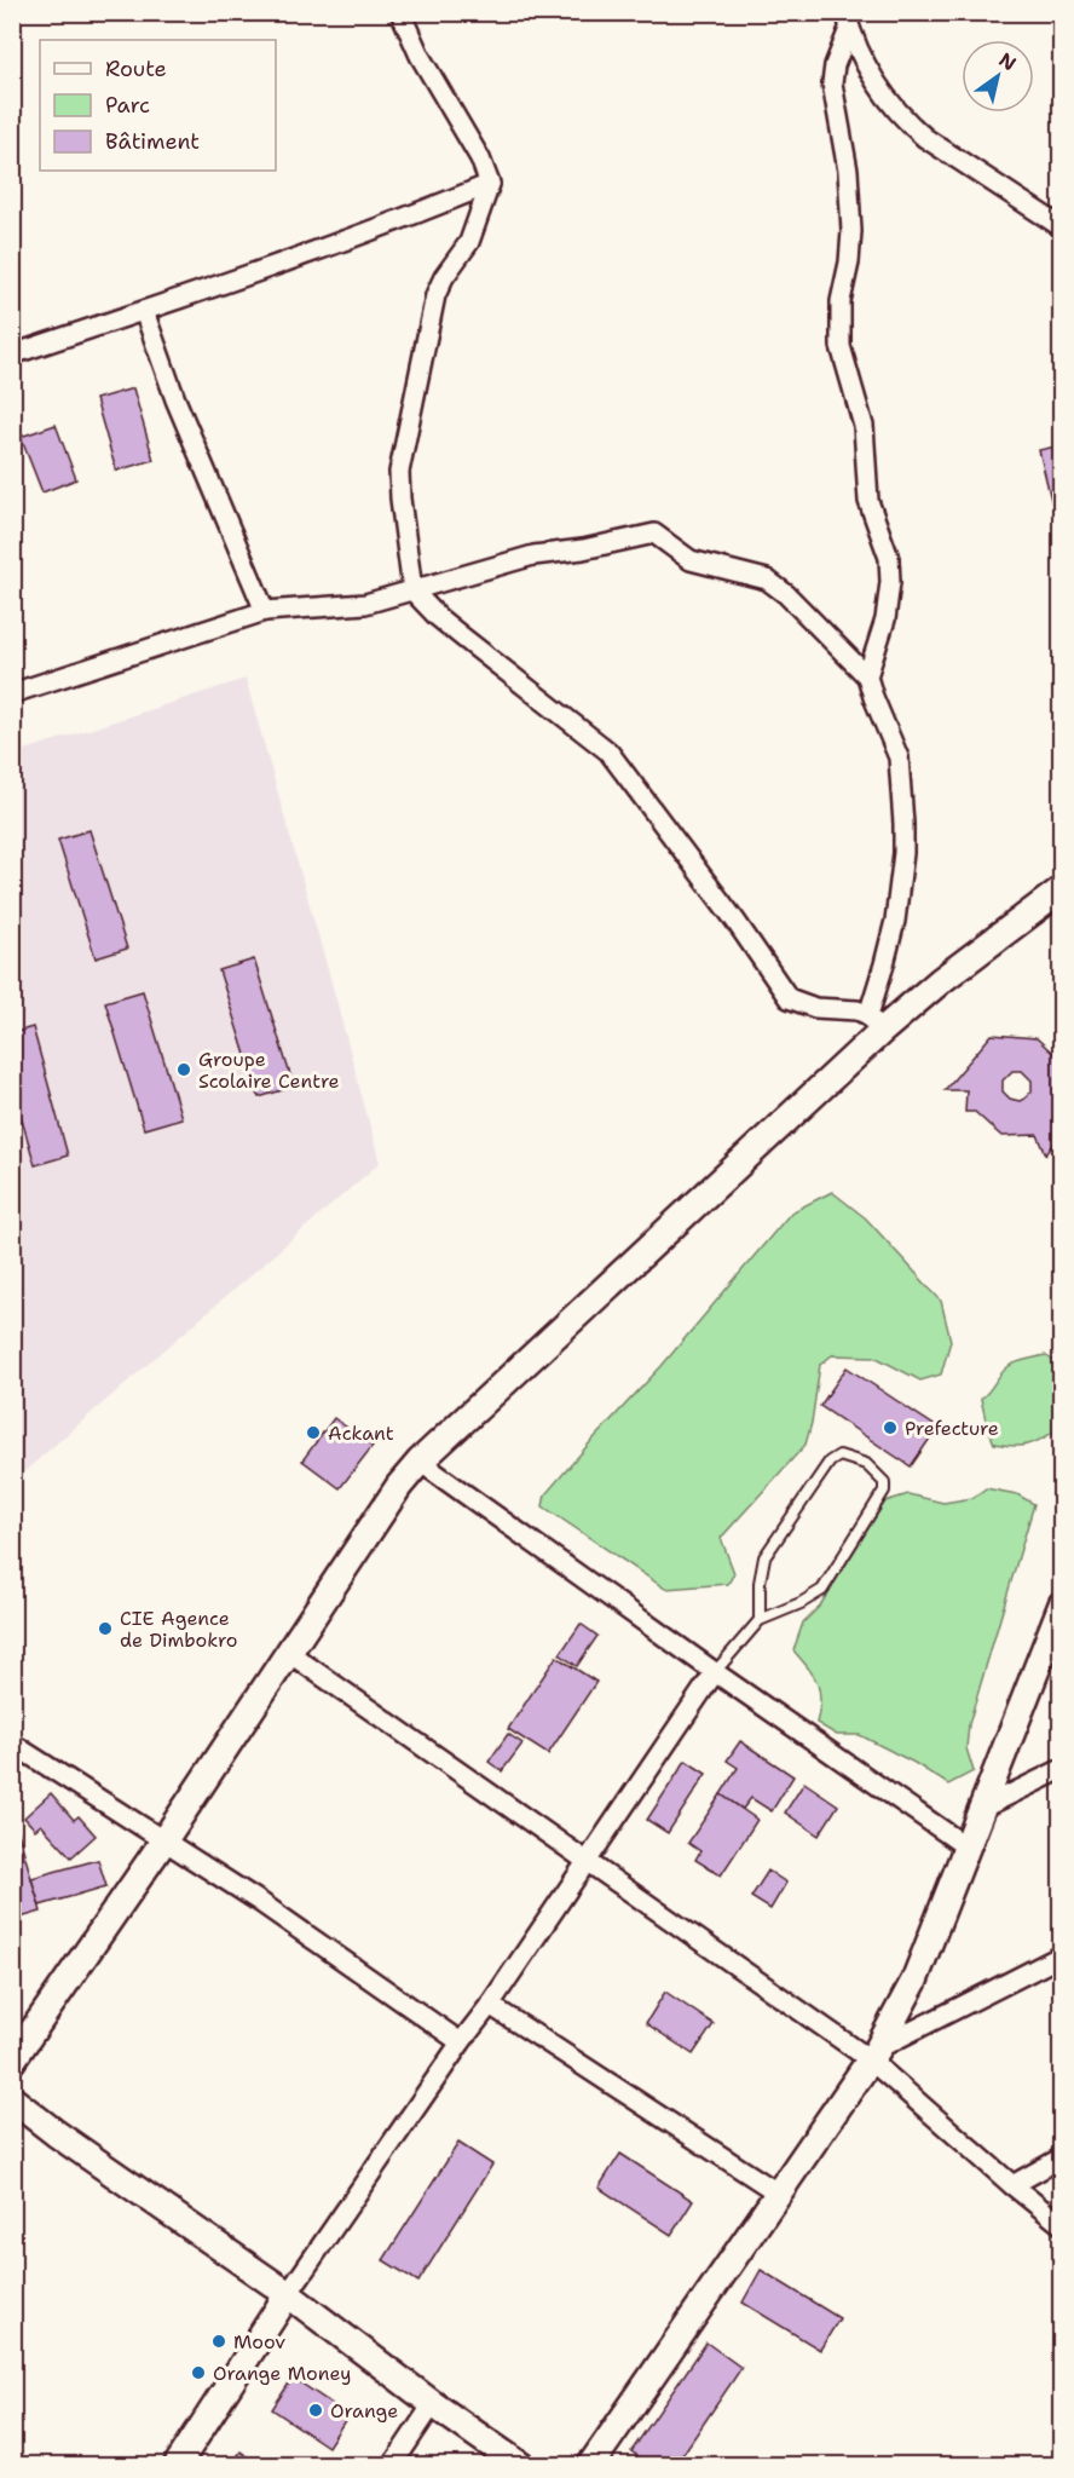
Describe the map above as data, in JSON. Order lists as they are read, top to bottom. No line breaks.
{"places":["Groupe Scolaire Centre","Prefecture","Ackant","CIE Agence de Dimbokro","Moov","Orange Money","Orange"],"legend":["Route","Parc","Bâtiment"],"north":"top right"}
